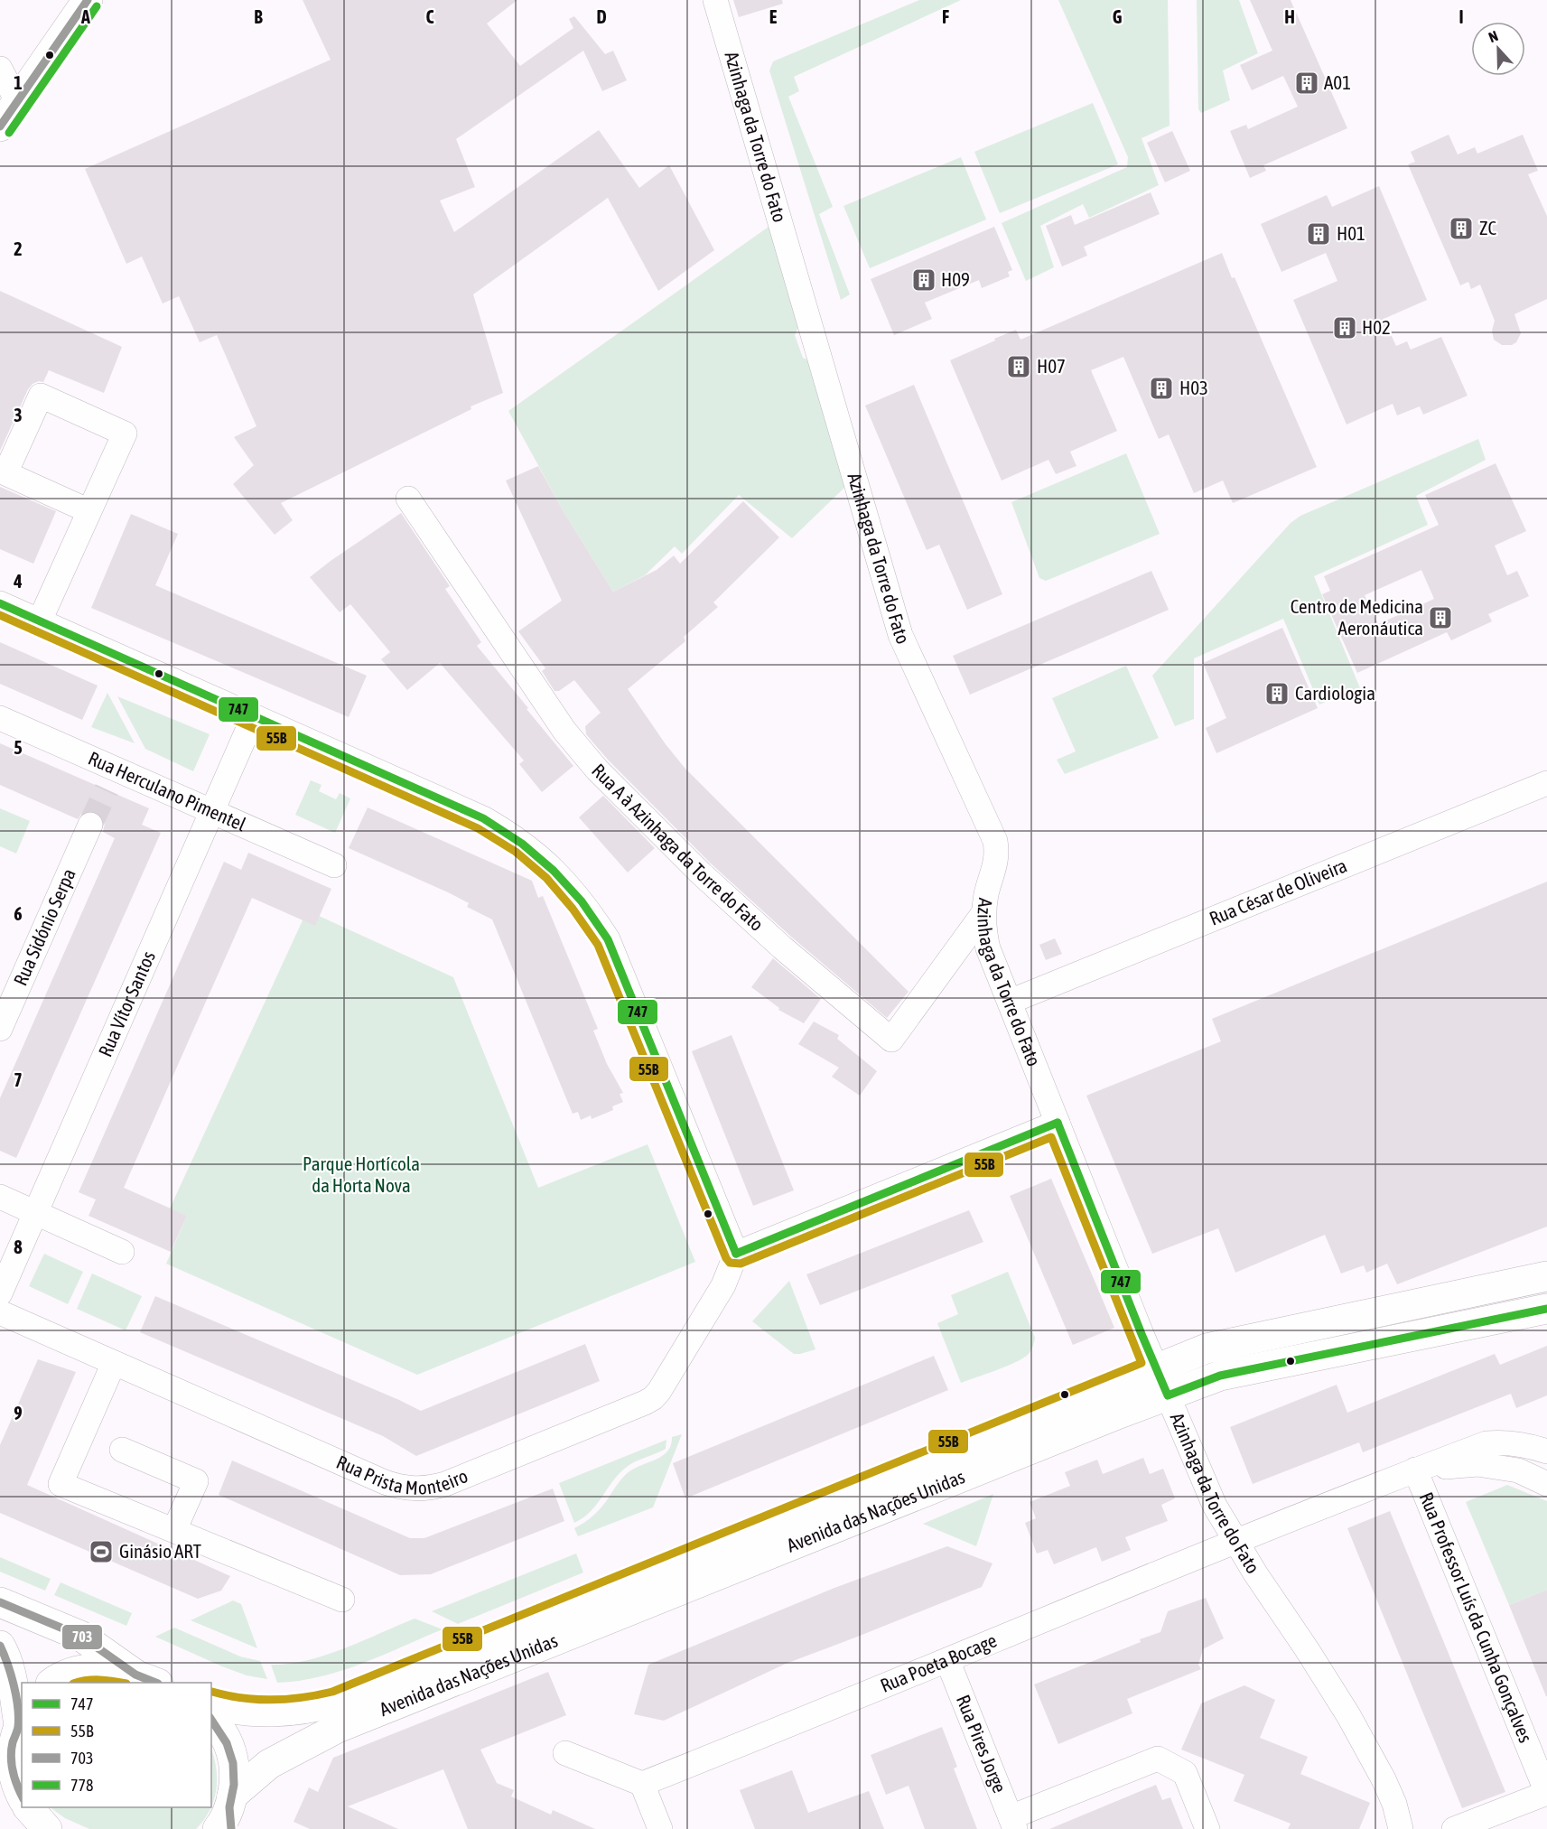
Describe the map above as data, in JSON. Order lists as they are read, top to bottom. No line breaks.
{"streets":{"main road":["Avenida das Nações Unidas"],"street":["Azinhaga da Torre do Fato","Rua Herculano Pimentel","Rua A à Azinhaga da Torre do Fato","Rua César de Oliveira","Rua Sidónio Serpa","Rua Vítor Santos","Rua Prista Monteiro","Rua Professor Luís da Cunha Gonçalves","Rua Poeta Bocage","Rua Pires Jorge"]},"crossings":[["Azinhaga da Torre do Fato","Rua A à Azinhaga da Torre do Fato"],["Azinhaga da Torre do Fato","Rua César de Oliveira"],["Azinhaga da Torre do Fato","Avenida das Nações Unidas"],["Azinhaga da Torre do Fato","Rua Poeta Bocage"],["Rua Herculano Pimentel","Rua Vítor Santos"],["Rua Professor Luís da Cunha Gonçalves","Rua Poeta Bocage"],["Rua Poeta Bocage","Rua Pires Jorge"]],"parks":["Parque Hortícola da Horta Nova"],"places":{"building":["A01","ZC","H01","H09","H02","H07","H03","Centro de Medicina Aeronáutica","Cardiologia"],"sports":["Ginásio ART"]},"lines":["transit line 703","transit line 778","transit line 747","transit line 55B"],"legend":["747","55B","703","778"],"north":"top","grid":{"columns":["A","B","C","D","E","F","G","H","I"],"rows":["1","2","3","4","5","6","7","8","9"]}}
